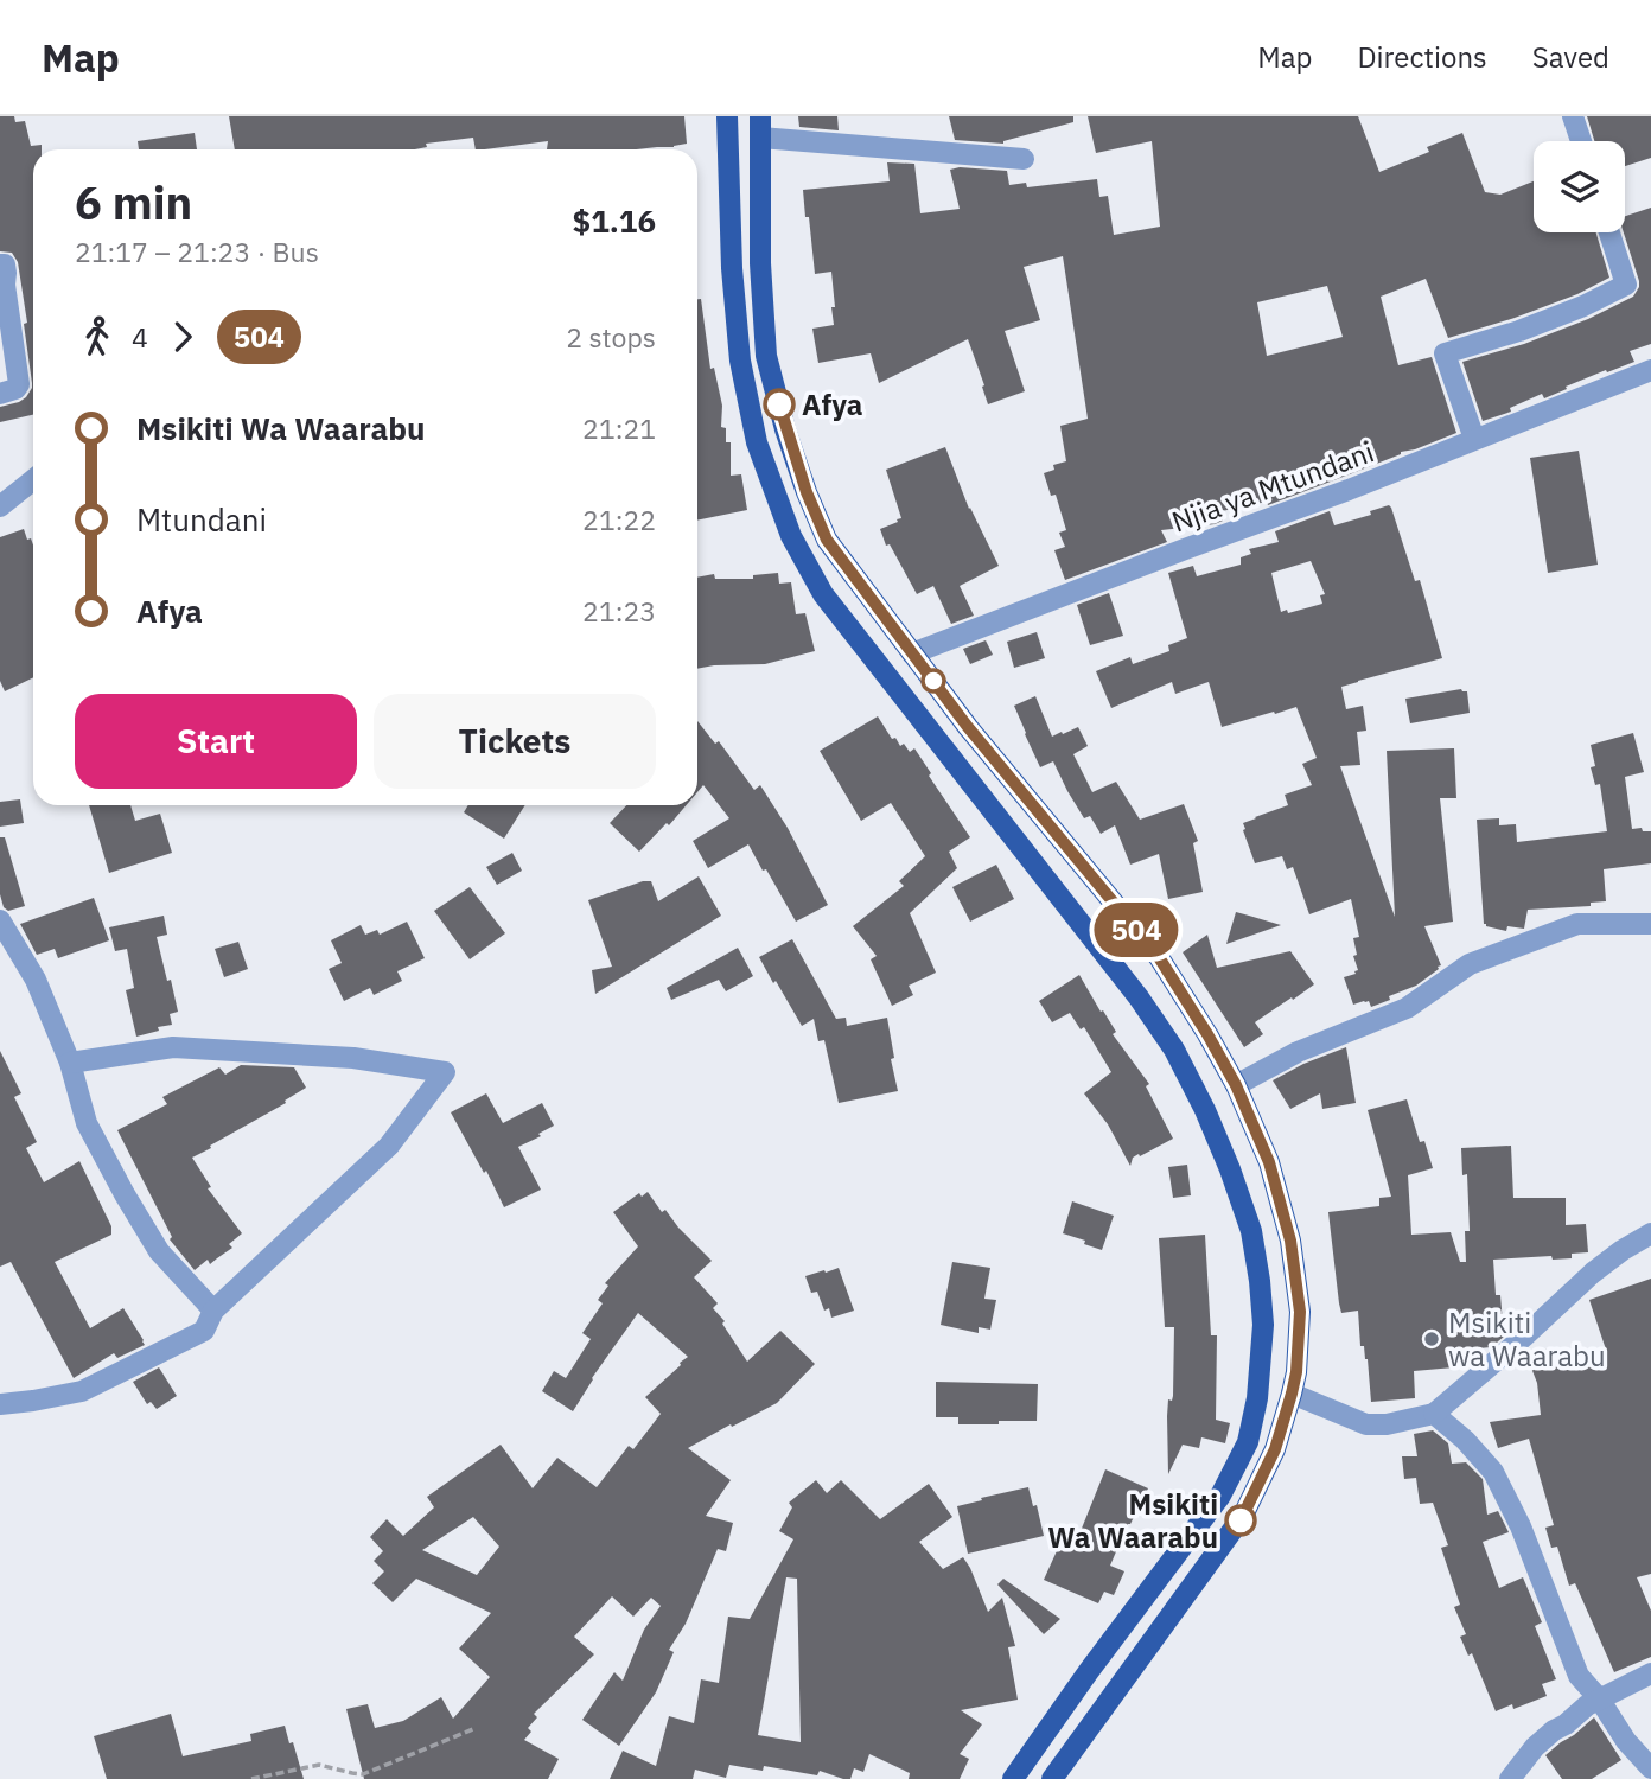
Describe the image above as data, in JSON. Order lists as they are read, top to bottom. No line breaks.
{"streets":{"street":["Njia ya Mtundani"]},"places":["Afya","Msikiti wa Waarabu","Msikiti Wa Waarabu"],"lines":["bus line 504"],"page":{"header":"Map","nav":["Map","Directions","Saved"],"on_map":"504","heading":["6 min","21:17 – 21:23 · Bus","$1.16"],"legs":["4","504","2 stops"],"list":[{"name":"Msikiti Wa Waarabu","value":"21:21"},{"name":"Mtundani","value":"21:22"},{"name":"Afya","value":"21:23"}],"buttons":["Start","Tickets"]}}
